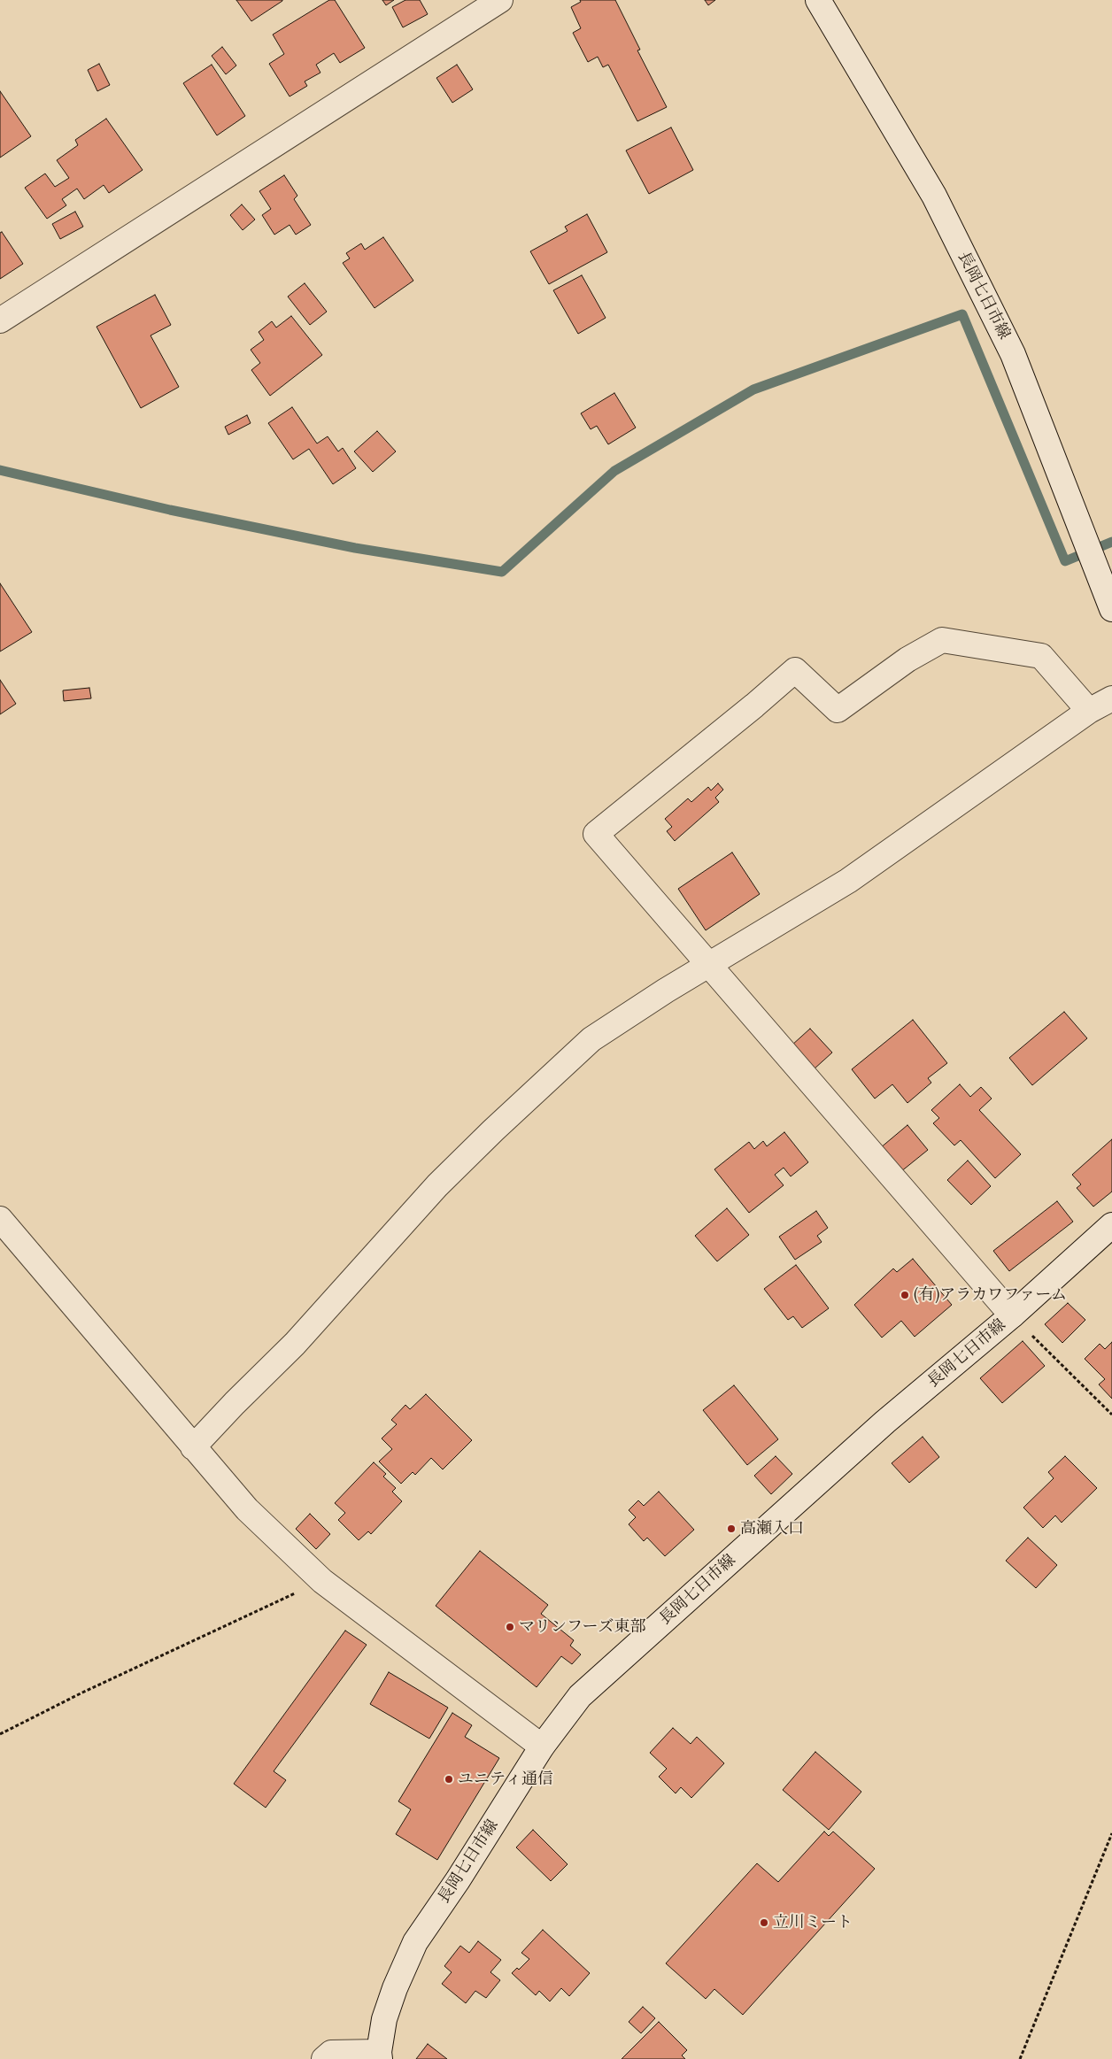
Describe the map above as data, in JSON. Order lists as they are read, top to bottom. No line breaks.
{"streets":{"street":["長岡七日市線"]},"places":["(有)アラカワファーム","高瀬入口","マリンフーズ東部","ユニティ通信","立川ミート"]}
